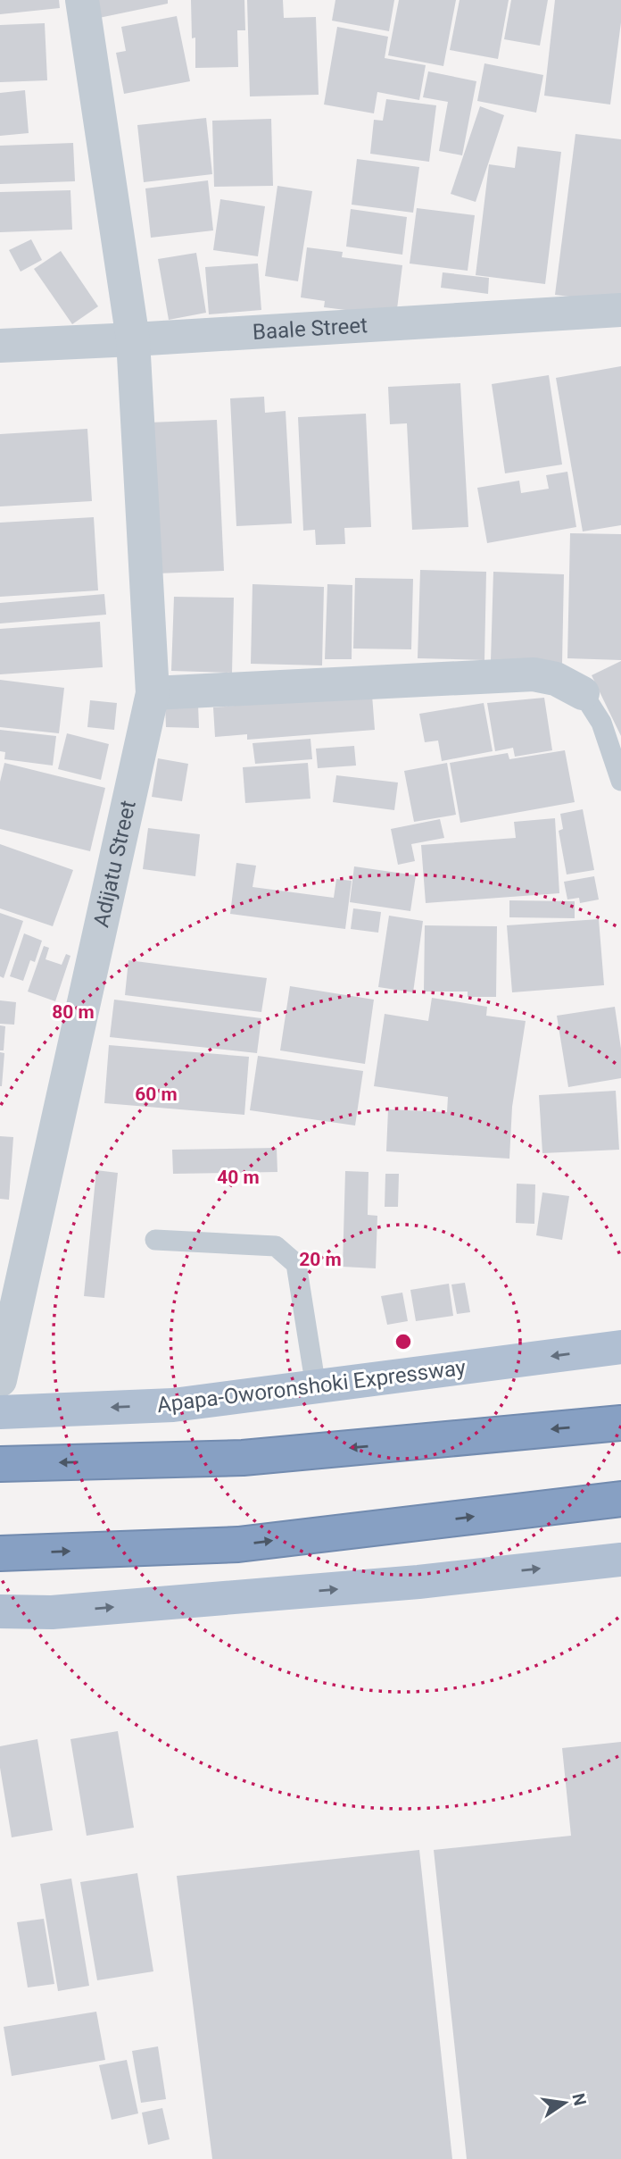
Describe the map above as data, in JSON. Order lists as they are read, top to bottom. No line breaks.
{"streets":{"main road":["Apapa-Oworonshoki Expressway"],"street":["Baale Street","Adijatu Street"]},"crossings":[["Baale Street","Adijatu Street"]],"north":"right","rings":["80 m","60 m","40 m","20 m"]}
